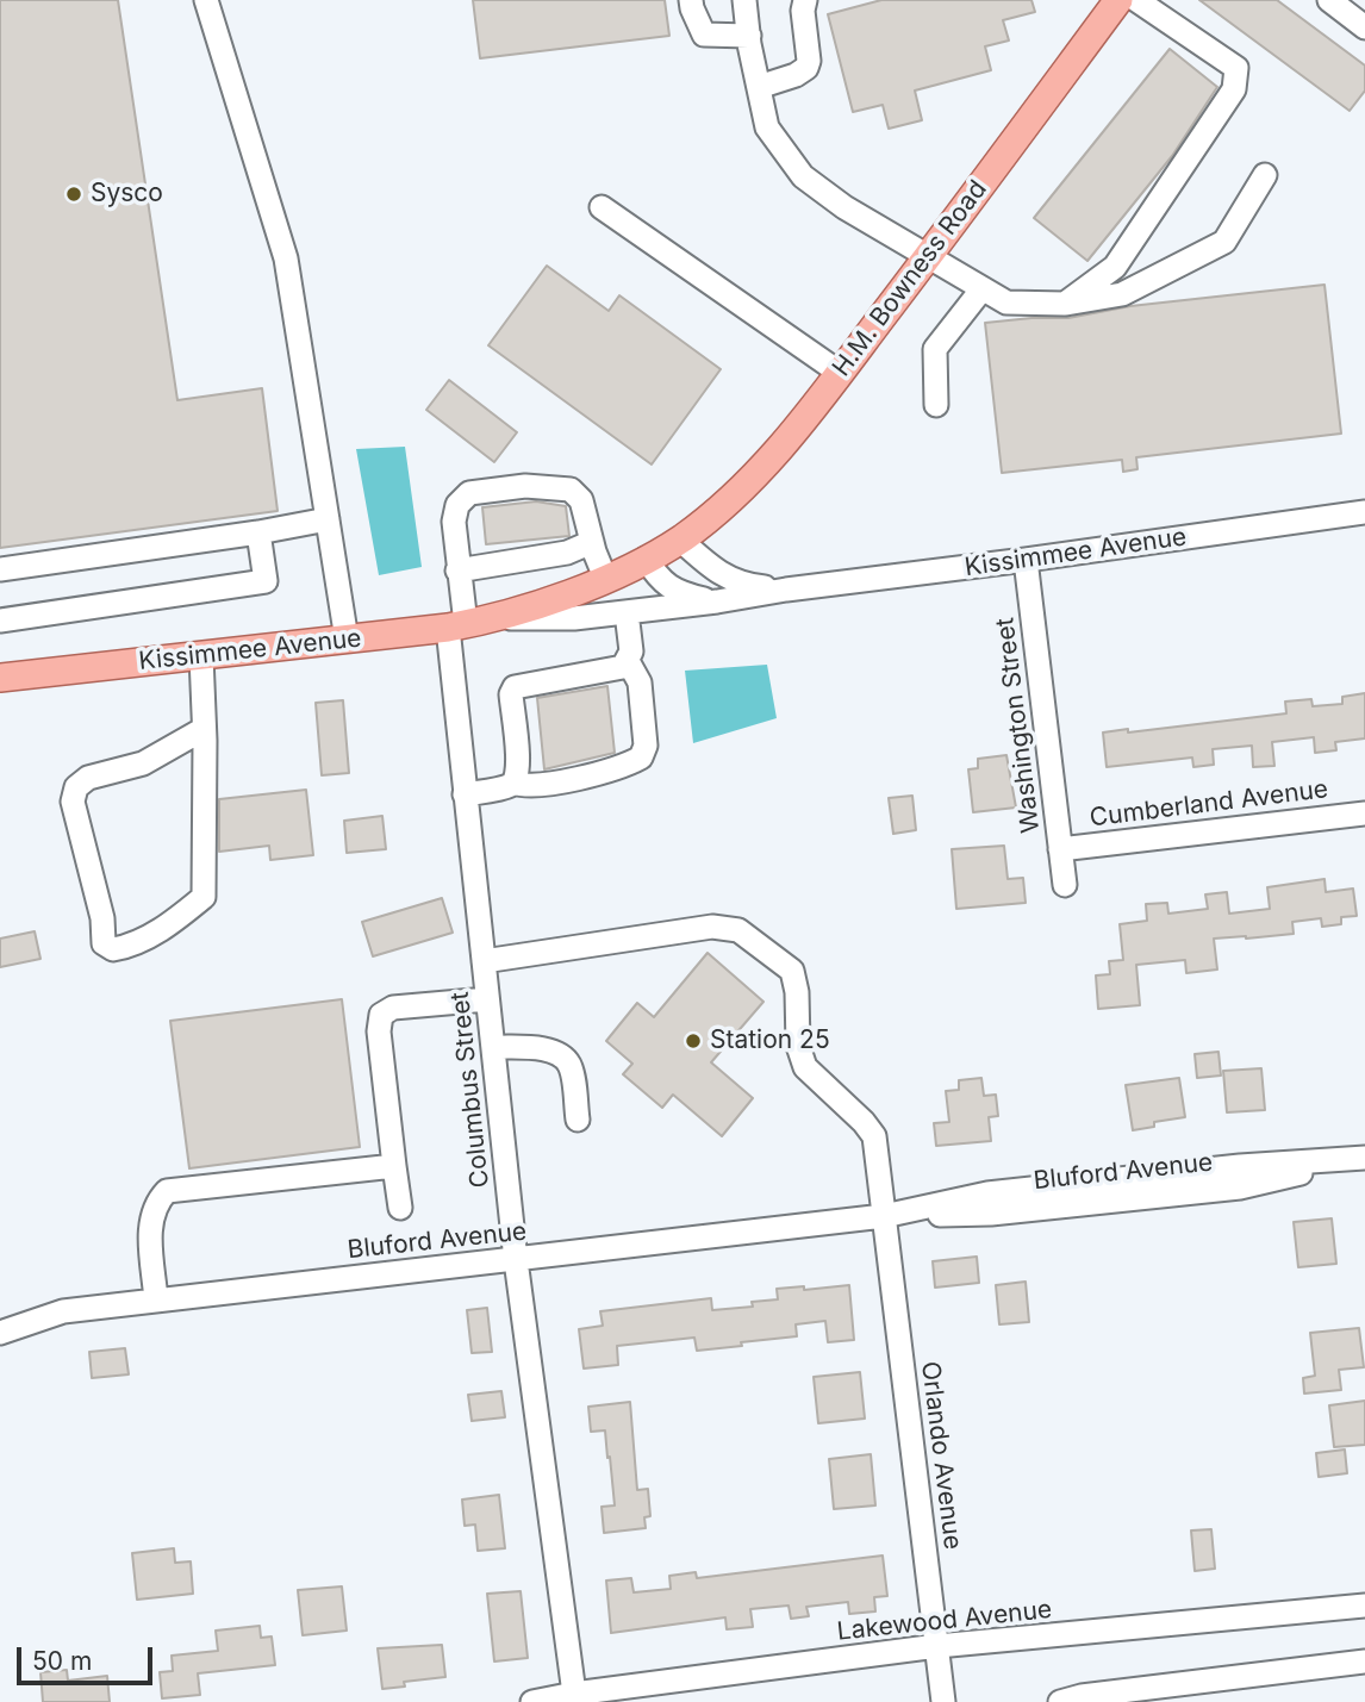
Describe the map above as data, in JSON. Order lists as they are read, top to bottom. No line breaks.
{"streets":{"main road":["H.M. Bowness Road","Kissimmee Avenue"],"street":["Washington Street","Cumberland Avenue","Columbus Street","Bluford Avenue","Orlando Avenue","Lakewood Avenue"]},"crossings":[["H.M. Bowness Road","Kissimmee Avenue"],["Kissimmee Avenue","Washington Street"],["Kissimmee Avenue","Columbus Street"],["Washington Street","Cumberland Avenue"],["Columbus Street","Bluford Avenue"],["Columbus Street","Orlando Avenue"],["Columbus Street","Lakewood Avenue"],["Bluford Avenue","Orlando Avenue"],["Orlando Avenue","Lakewood Avenue"]],"places":["Sysco","Station 25"],"scale_bar":"50 m"}
